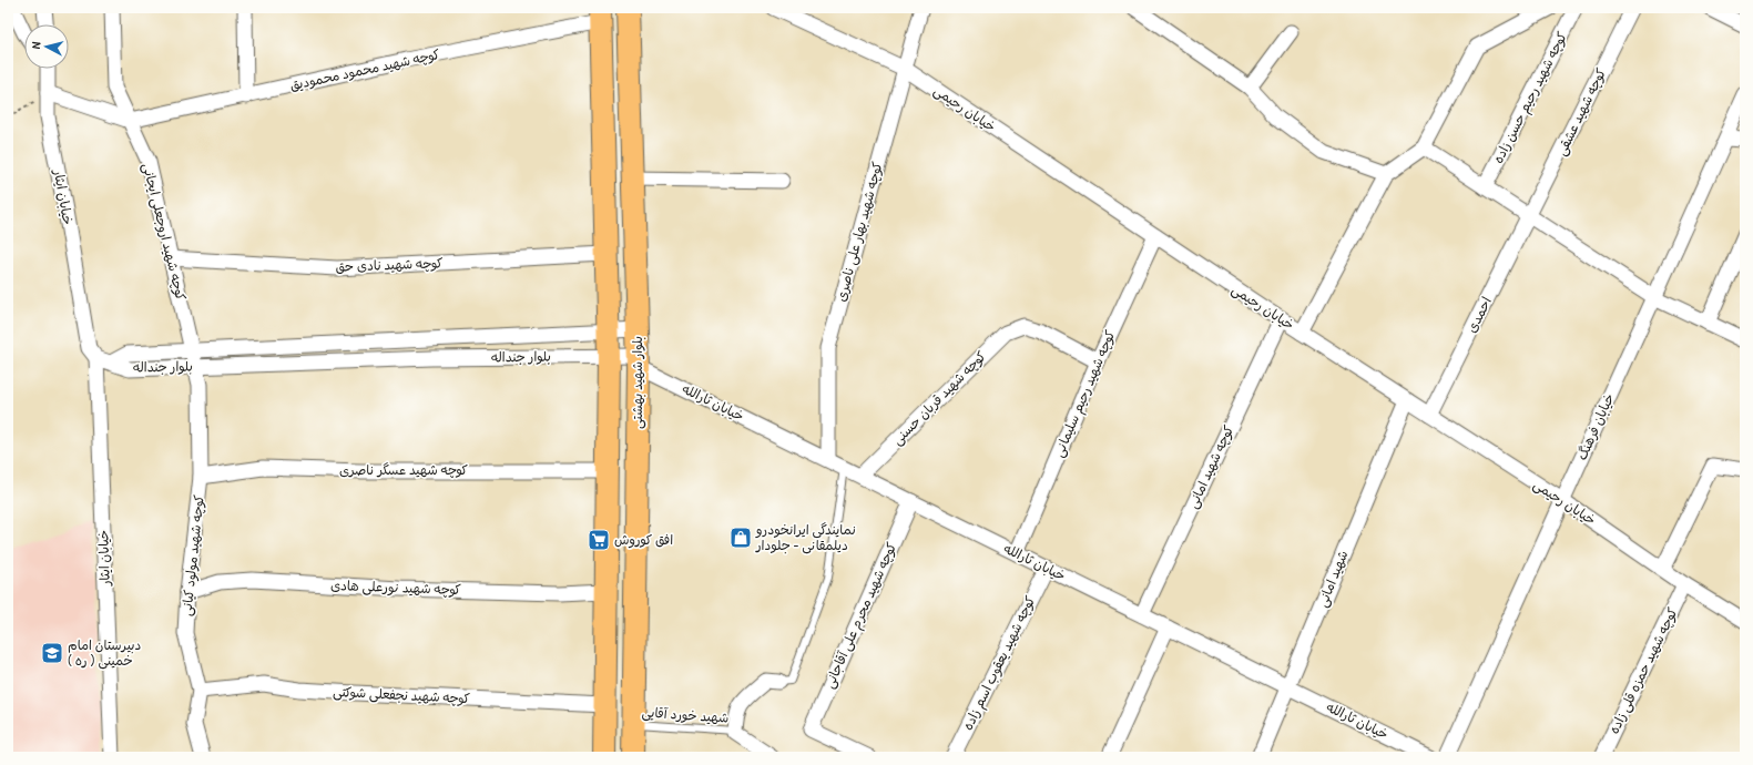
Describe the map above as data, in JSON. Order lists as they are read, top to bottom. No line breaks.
{"streets":{"main road":["بلوار شهید بهشتی"],"street":["کوچه شهید محمود محمودیق","کوچه شهید رحیم حسن زاده","خیابان رحیمی","کوچه شهید عشقی","خیابان ایثار","کوچه شهید اروجعلی ایجانی","کوچه شهید بهار علی ناصری","کوچه شهید نادی حق","احمدی","بلوار جنداله","کوچه شهید رحیم سلیمانی","کوچه شهید قربان حسنی","خیابان ثارالله","خیابان فرهنگ","کوچه شهید امانی","کوچه شهید عسگر ناصری","کوچه شهید مولود کیانی","شهید امانی","کوچه شهید نورعلی هادی","کوچه شهید محرم علی آقاجانی","کوچه شهید یعقوب اسم زاده","کوچه شهید حمزه قلی زاده","کوچه شهید نجفعلی شوکتی"],"lane":["شهید خورد آقایی"]},"crossings":[["کوچه شهید محمود محمودیق","کوچه شهید اروجعلی ایجانی"],["خیابان رحیمی","کوچه شهید بهار علی ناصری"],["خیابان رحیمی","احمدی"],["خیابان رحیمی","کوچه شهید رحیم سلیمانی"],["خیابان رحیمی","خیابان فرهنگ"],["خیابان رحیمی","کوچه شهید امانی"],["خیابان رحیمی","شهید امانی"],["خیابان رحیمی","کوچه شهید حمزه قلی زاده"],["کوچه شهید عشقی","احمدی"],["خیابان ایثار","بلوار جنداله"],["کوچه شهید اروجعلی ایجانی","کوچه شهید نادی حق"],["کوچه شهید اروجعلی ایجانی","بلوار جنداله"],["کوچه شهید اروجعلی ایجانی","کوچه شهید مولود کیانی"],["کوچه شهید بهار علی ناصری","خیابان ثارالله"],["بلوار جنداله","بلوار شهید بهشتی"],["بلوار جنداله","خیابان ثارالله"],["بلوار جنداله","کوچه شهید مولود کیانی"],["بلوار شهید بهشتی","خیابان ثارالله"],["بلوار شهید بهشتی","شهید خورد آقایی"],["کوچه شهید رحیم سلیمانی","کوچه شهید قربان حسنی"],["کوچه شهید رحیم سلیمانی","خیابان ثارالله"],["کوچه شهید قربان حسنی","خیابان ثارالله"],["خیابان ثارالله","کوچه شهید امانی"],["خیابان ثارالله","شهید امانی"],["خیابان ثارالله","کوچه شهید محرم علی آقاجانی"],["خیابان ثارالله","کوچه شهید یعقوب اسم زاده"],["کوچه شهید عسگر ناصری","کوچه شهید مولود کیانی"],["کوچه شهید مولود کیانی","کوچه شهید نورعلی هادی"],["کوچه شهید مولود کیانی","کوچه شهید نجفعلی شوکتی"]],"places":{"shop":["نمایندگی ایرانخودرو دیلمقانی - جلودار"],"supermarket":["افق کوروش"],"school or university":["دبیرستان امام خمینی ( ره )"]},"north":"left"}
